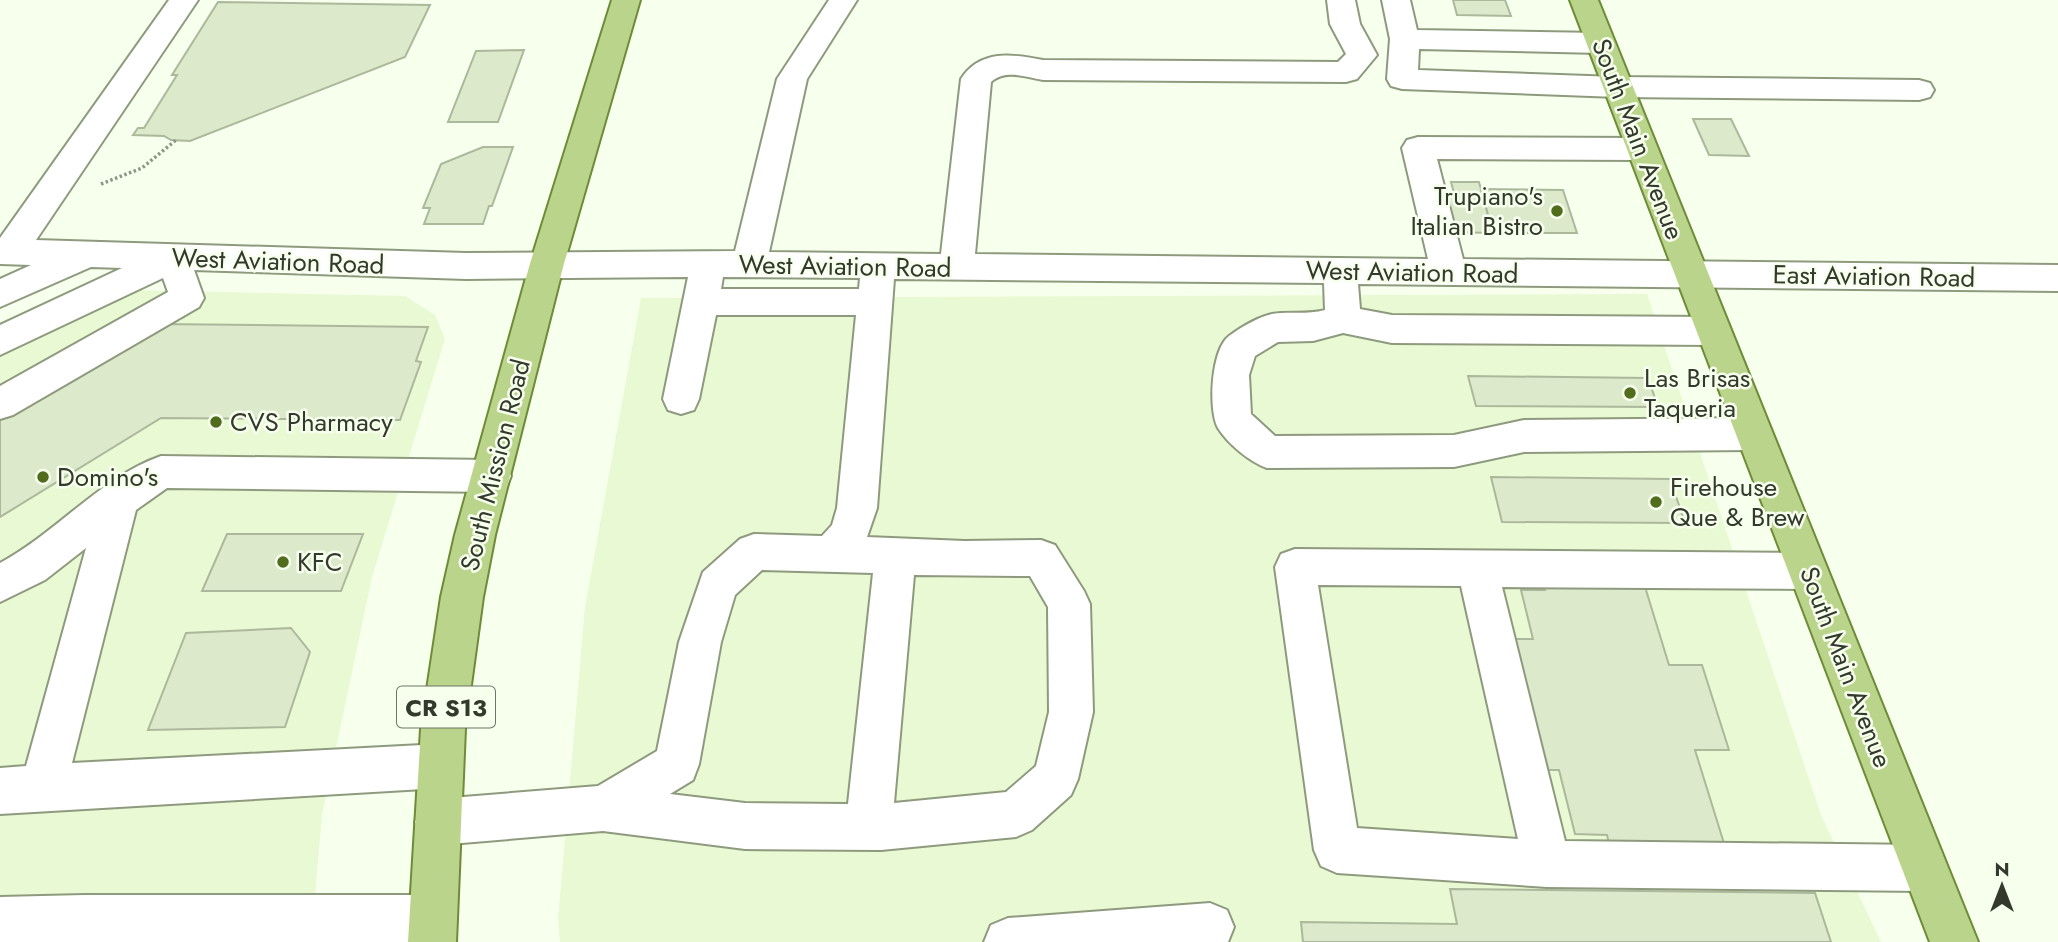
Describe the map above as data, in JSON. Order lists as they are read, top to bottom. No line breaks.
{"streets":{"main road":["South Main Avenue","South Mission Road","CR S13"],"street":["West Aviation Road","East Aviation Road"]},"crossings":[["South Main Avenue","West Aviation Road"],["South Main Avenue","East Aviation Road"],["West Aviation Road","East Aviation Road"],["West Aviation Road","South Mission Road"]],"places":["Trupiano's Italian Bistro","Las Brisas Taqueria","CVS Pharmacy","Domino's","Firehouse Que & Brew","KFC"],"north":"top"}
